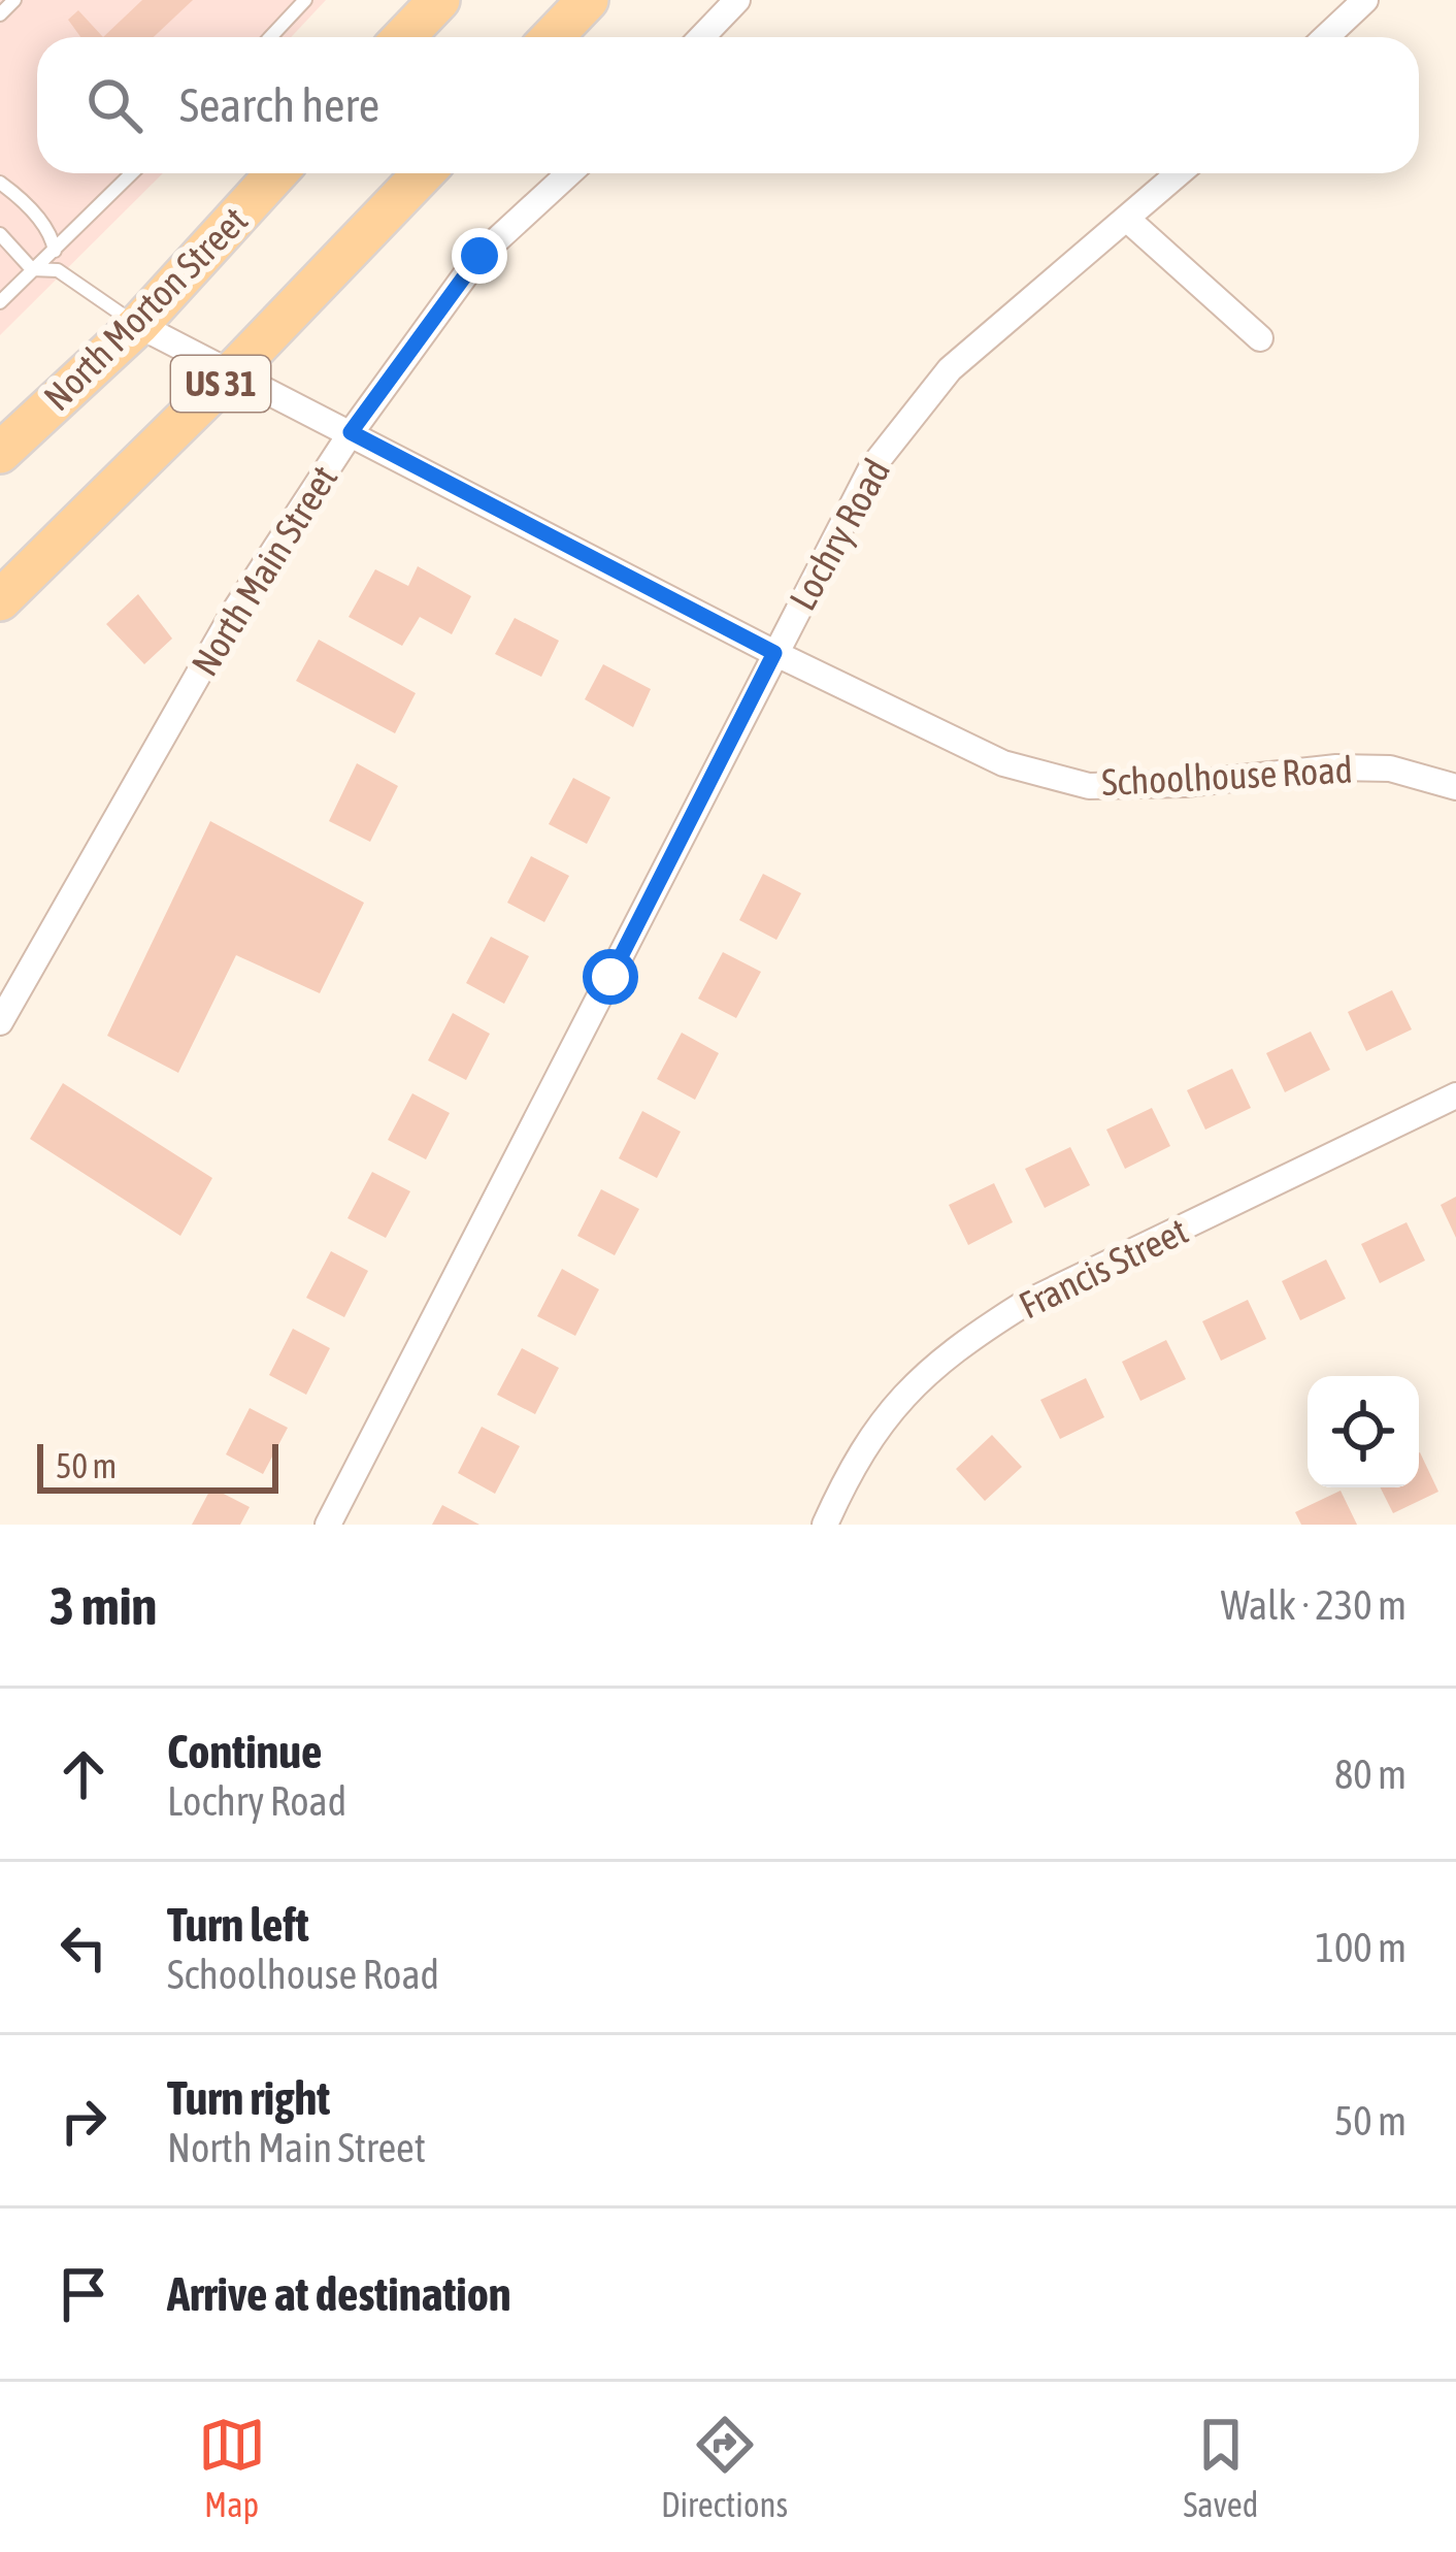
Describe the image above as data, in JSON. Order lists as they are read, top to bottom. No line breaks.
{"streets":{"main road":["North Morton Street","US 31"],"street":["Lochry Road","North Main Street","Schoolhouse Road","Francis Street"]},"crossings":[["North Morton Street","Schoolhouse Road"],["US 31","Schoolhouse Road"],["Lochry Road","Schoolhouse Road"],["North Main Street","Schoolhouse Road"]],"scale_bar":"50 m","page":{"search":"Search here","scale":"50 m","heading":["3 min","Walk · 230 m"],"list":[["Continue","Lochry Road","80 m"],["Turn left","Schoolhouse Road","100 m"],["Turn right","North Main Street","50 m"],"Arrive at destination"],"nav":["Map","Directions","Saved"]}}
